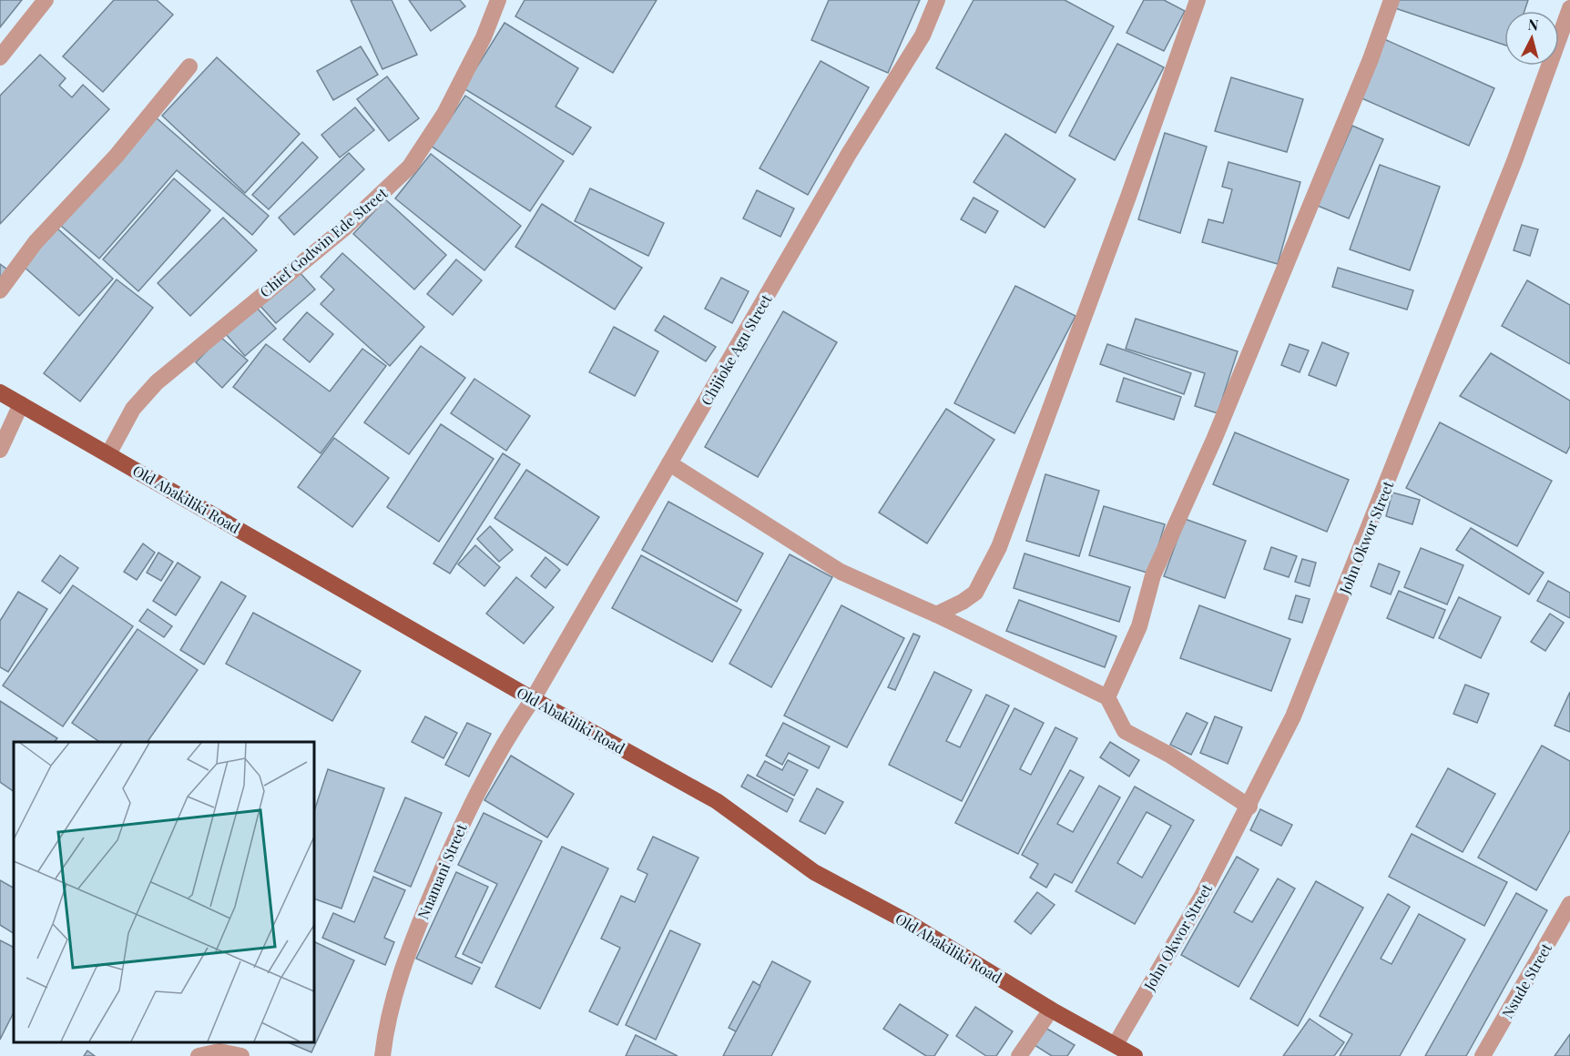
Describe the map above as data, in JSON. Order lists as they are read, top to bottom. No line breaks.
{"streets":{"main road":["Old Abakiliki Road"],"street":["Chief Godwin Ede Street","Chijioke Agu Street","John Okwor Street","Nnamani Street","Nsude Street"]},"crossings":[["Chief Godwin Ede Street","Old Abakiliki Road"],["Chijioke Agu Street","Old Abakiliki Road"],["Chijioke Agu Street","Nnamani Street"],["Old Abakiliki Road","John Okwor Street"],["Old Abakiliki Road","Nnamani Street"]],"north":"top"}
